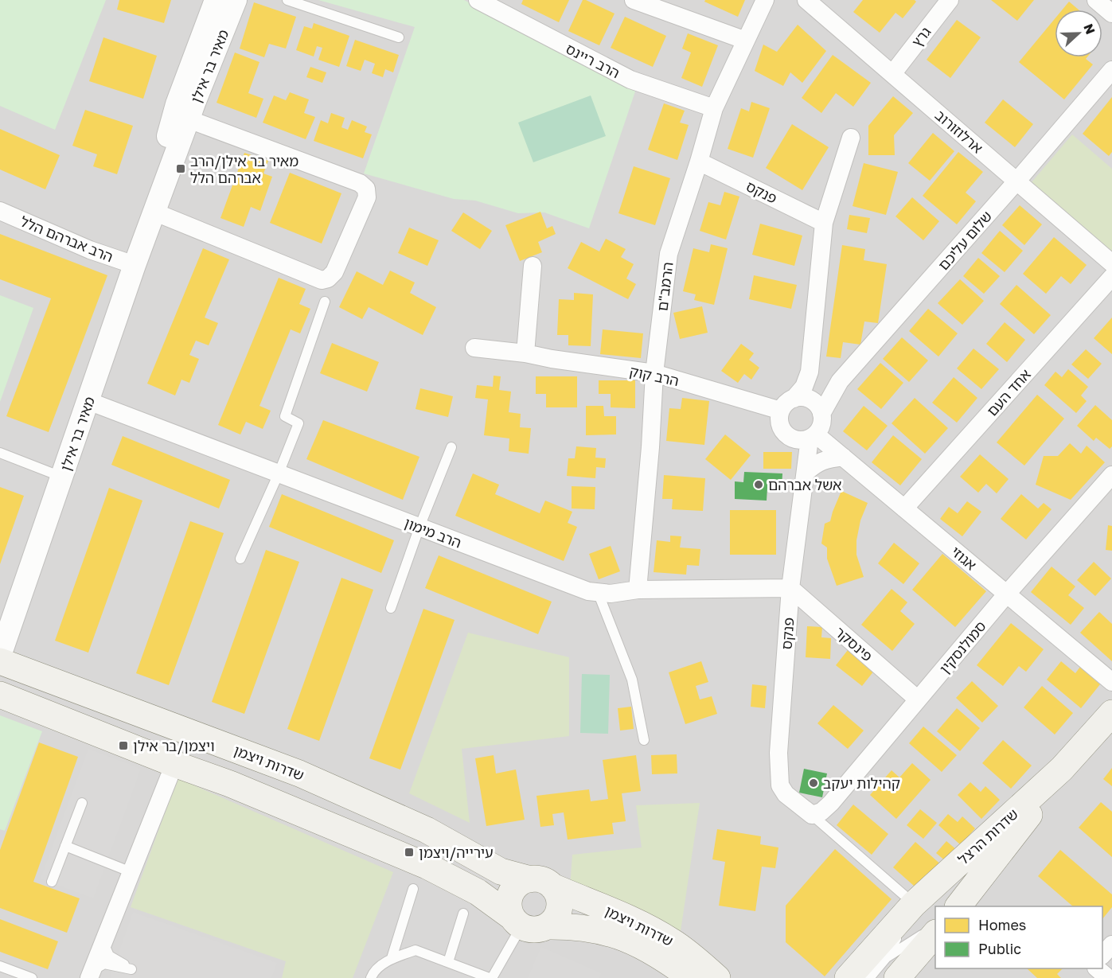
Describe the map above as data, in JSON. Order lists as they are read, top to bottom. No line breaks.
{"streets":{"main road":["שדרות ויצמן","שדרות הרצל"],"street":["גרץ","הרב ריינס","מאיר בר אילן","ארלוזורוב","פנקס","הרב אברהם הלל","שלום עליכם","הרמב\"ם","הרב קוק","אחד העם","הרב מימון","אגוזי","פינסקר","סמולנסקין"]},"crossings":[["גרץ","ארלוזורוב"],["הרב ריינס","הרמב\"ם"],["מאיר בר אילן","הרב אברהם הלל"],["מאיר בר אילן","הרב מימון"],["ארלוזורוב","שלום עליכם"],["פנקס","שלום עליכם"],["פנקס","הרמב\"ם"],["פנקס","הרב קוק"],["פנקס","הרב מימון"],["פנקס","אגוזי"],["פנקס","פינסקר"],["פנקס","סמולנסקין"],["שלום עליכם","הרב קוק"],["שלום עליכם","אגוזי"],["הרמב\"ם","הרב קוק"],["הרמב\"ם","הרב מימון"],["הרב קוק","אגוזי"],["אחד העם","אגוזי"],["הרב מימון","פינסקר"],["אגוזי","סמולנסקין"],["פינסקר","סמולנסקין"]],"places":{"transit":["מאיר בר אילן/הרב אברהם הלל","ויצמן/בר אילן","עירייה/ויצמן"],"other":["אשל אברהם","קהילות יעקב"]},"legend":["Homes","Public"],"north":"right"}
